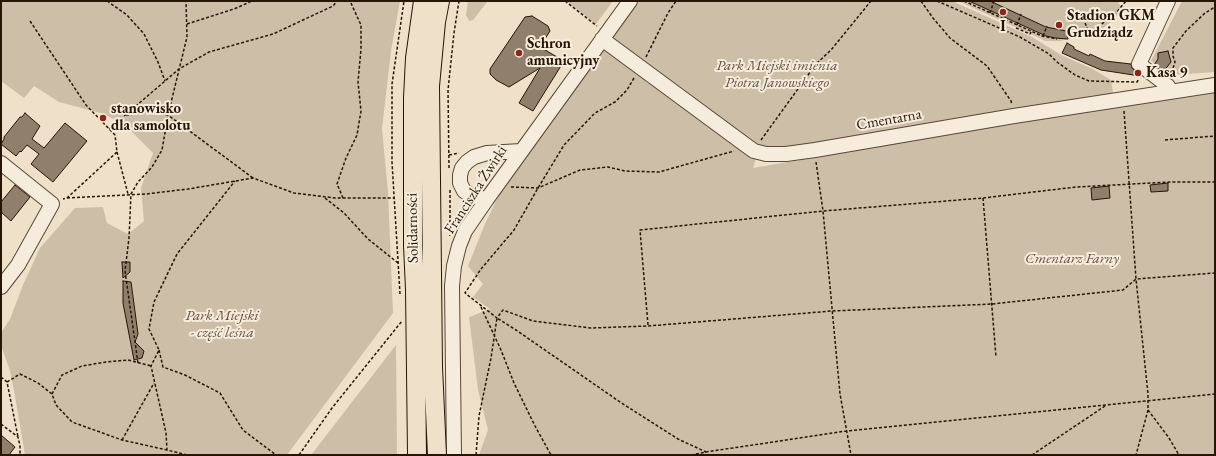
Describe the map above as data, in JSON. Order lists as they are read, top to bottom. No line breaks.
{"streets":{"main road":["Solidarności"],"street":["Cmentarna","Franciszka Żwirki"]},"crossings":[["Cmentarna","Franciszka Żwirki"],["Franciszka Żwirki","Solidarności"]],"parks":["Park Miejski imienia Piotra Janowskiego","Cmentarz Farny","Park Miejski - część leśna"],"places":["I","Stadion GKM Grudziądz","Schron amunicyjny","Kasa 9","stanowisko dla samolotu"]}
